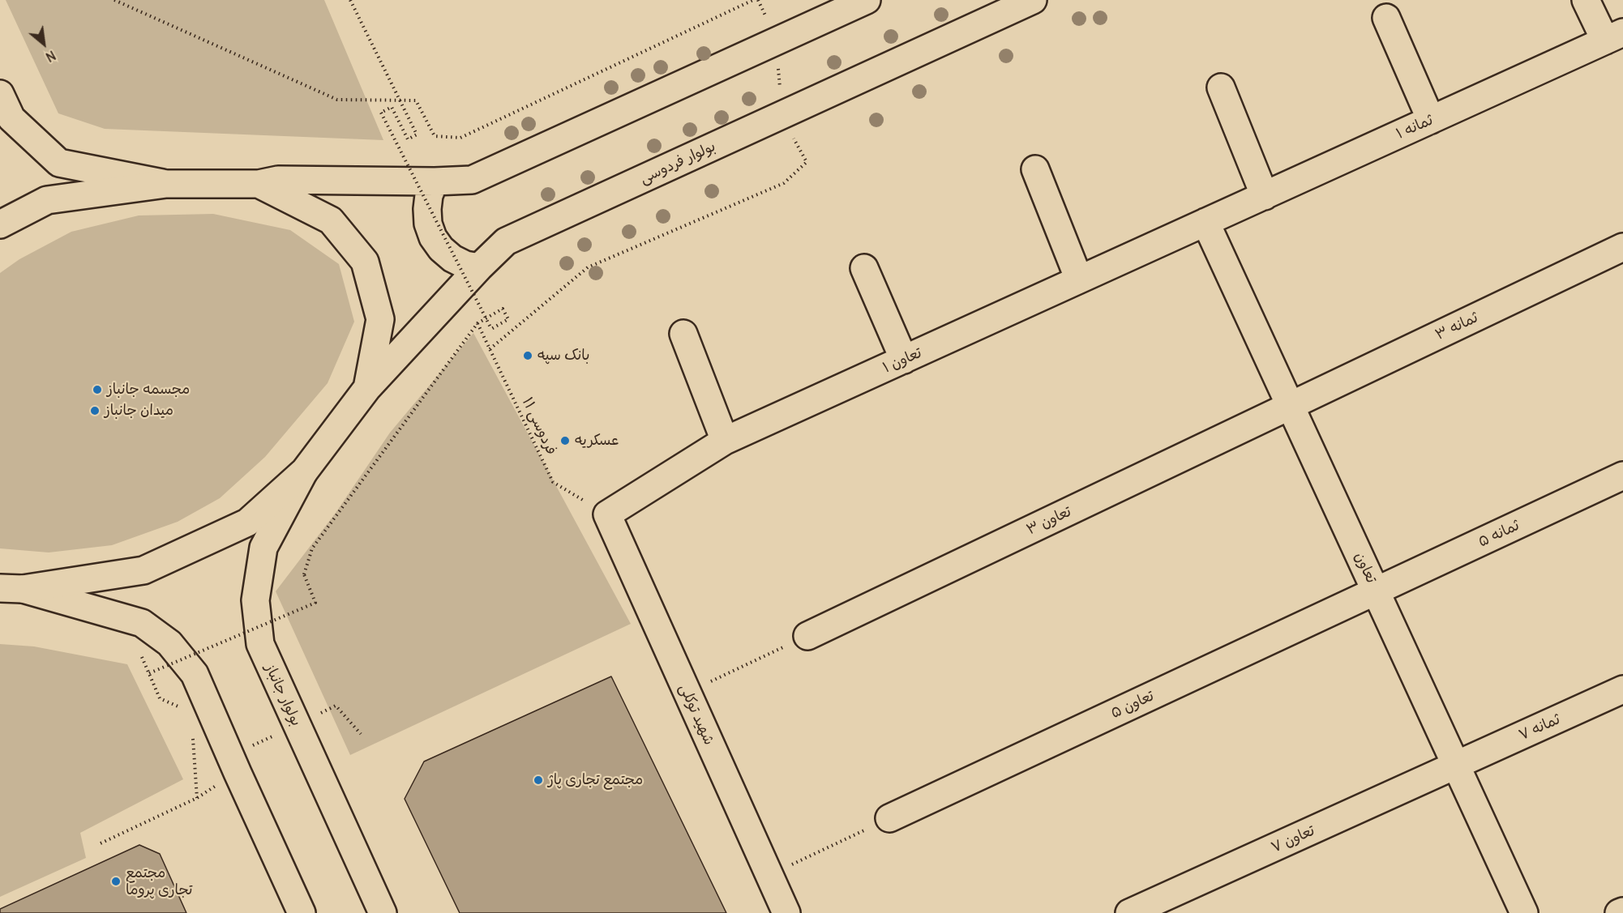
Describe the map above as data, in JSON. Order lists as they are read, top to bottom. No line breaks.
{"streets":{"street":["ثمانه ۱","بولوار فردوسی","ثمانه ۳","تعاون ۱","تعاون ۳","ثمانه ۵","تعاون","بولوار جانباز","تعاون ۵","شهید توکلی","ثمانه ۷","تعاون ۷"],"path":["فردوسی ۱۱"]},"crossings":[["ثمانه ۱","تعاون ۱"],["ثمانه ۱","تعاون"],["ثمانه ۳","تعاون ۳"],["ثمانه ۳","تعاون"],["تعاون ۱","فردوسی ۱۱"],["تعاون ۱","تعاون"],["تعاون ۱","شهید توکلی"],["فردوسی ۱۱","شهید توکلی"],["تعاون ۳","تعاون"],["ثمانه ۵","تعاون"],["ثمانه ۵","تعاون ۵"],["تعاون","تعاون ۵"],["تعاون","ثمانه ۷"],["تعاون","تعاون ۷"],["ثمانه ۷","تعاون ۷"]],"places":["بانک سپه","مجسمه جانباز","میدان جانباز","عسکریه","مجتمع تجاری پاژ","مجتمع تجاری پروما"],"north":"bottom right"}
